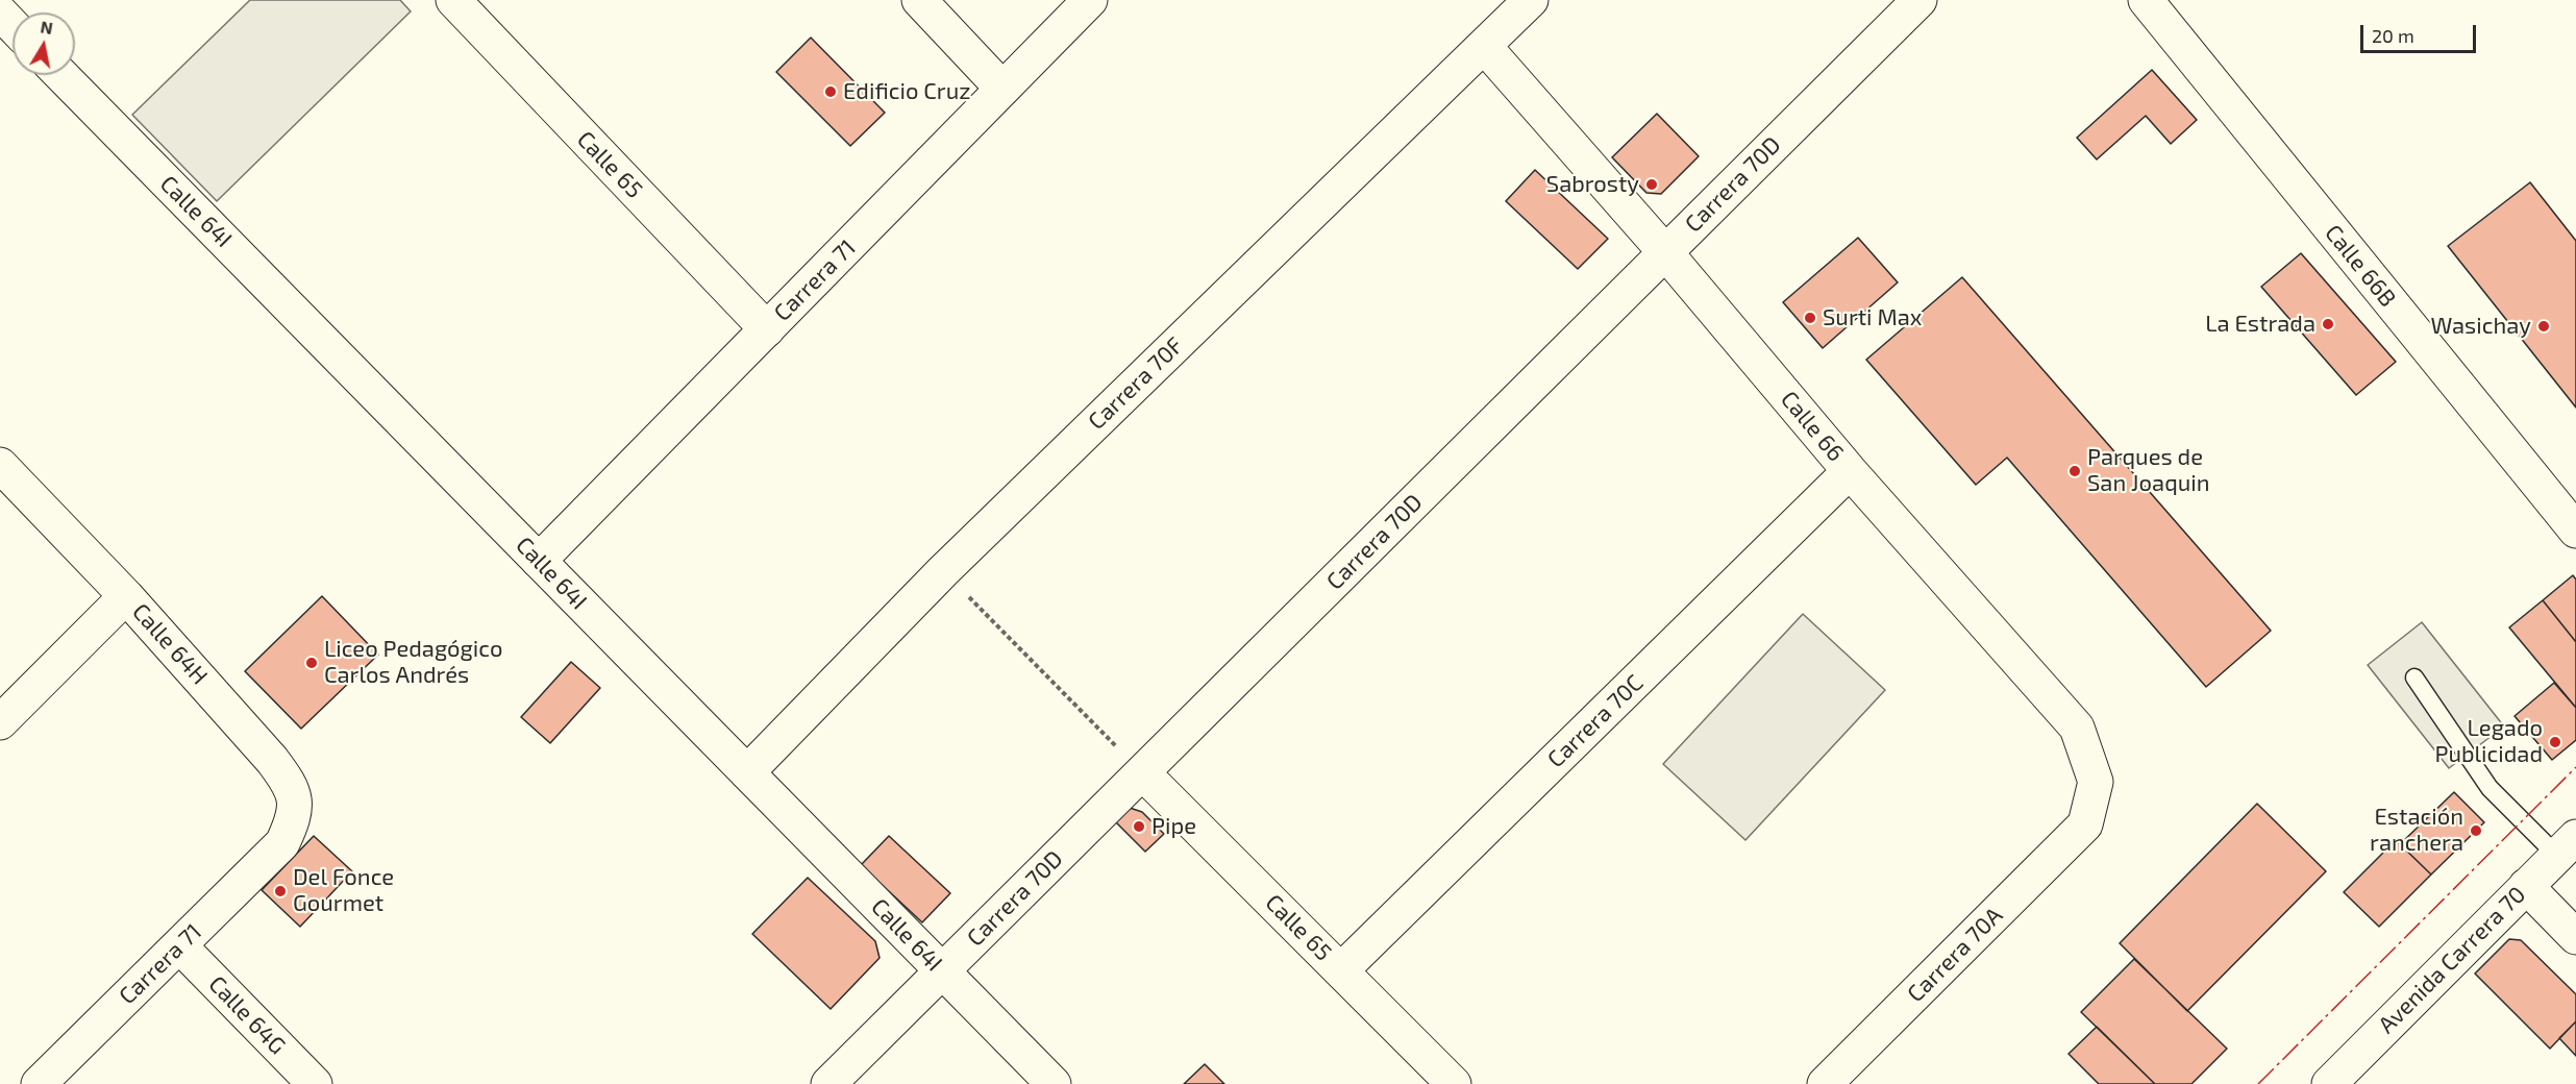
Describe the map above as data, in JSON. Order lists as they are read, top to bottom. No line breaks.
{"streets":{"street":["Calle 65","Carrera 70D","Calle 64I","Calle 66B","Carrera 71","Carrera 70F","Calle 66","Calle 64H","Carrera 70C","Carrera 70A","Avenida Carrera 70","Calle 64G"]},"crossings":[["Calle 65","Carrera 70D"],["Calle 65","Carrera 71"],["Calle 65","Carrera 70C"],["Carrera 70D","Calle 64I"],["Carrera 70D","Calle 66"],["Calle 64I","Carrera 71"],["Calle 64I","Carrera 70F"],["Carrera 71","Calle 64H"],["Carrera 71","Calle 64G"],["Carrera 70F","Calle 66"],["Calle 66","Carrera 70C"],["Calle 66","Carrera 70A"]],"places":["Edificio Cruz","Sabrosty","Surti Max","La Estrada","Wasichay","Parques de San Joaquin","Liceo Pedagógico Carlos Andrés","Legado Publicidad","Pipe","Estación ranchera","Del Fonce Gourmet"],"scale_bar":"20 m","north":"top"}
